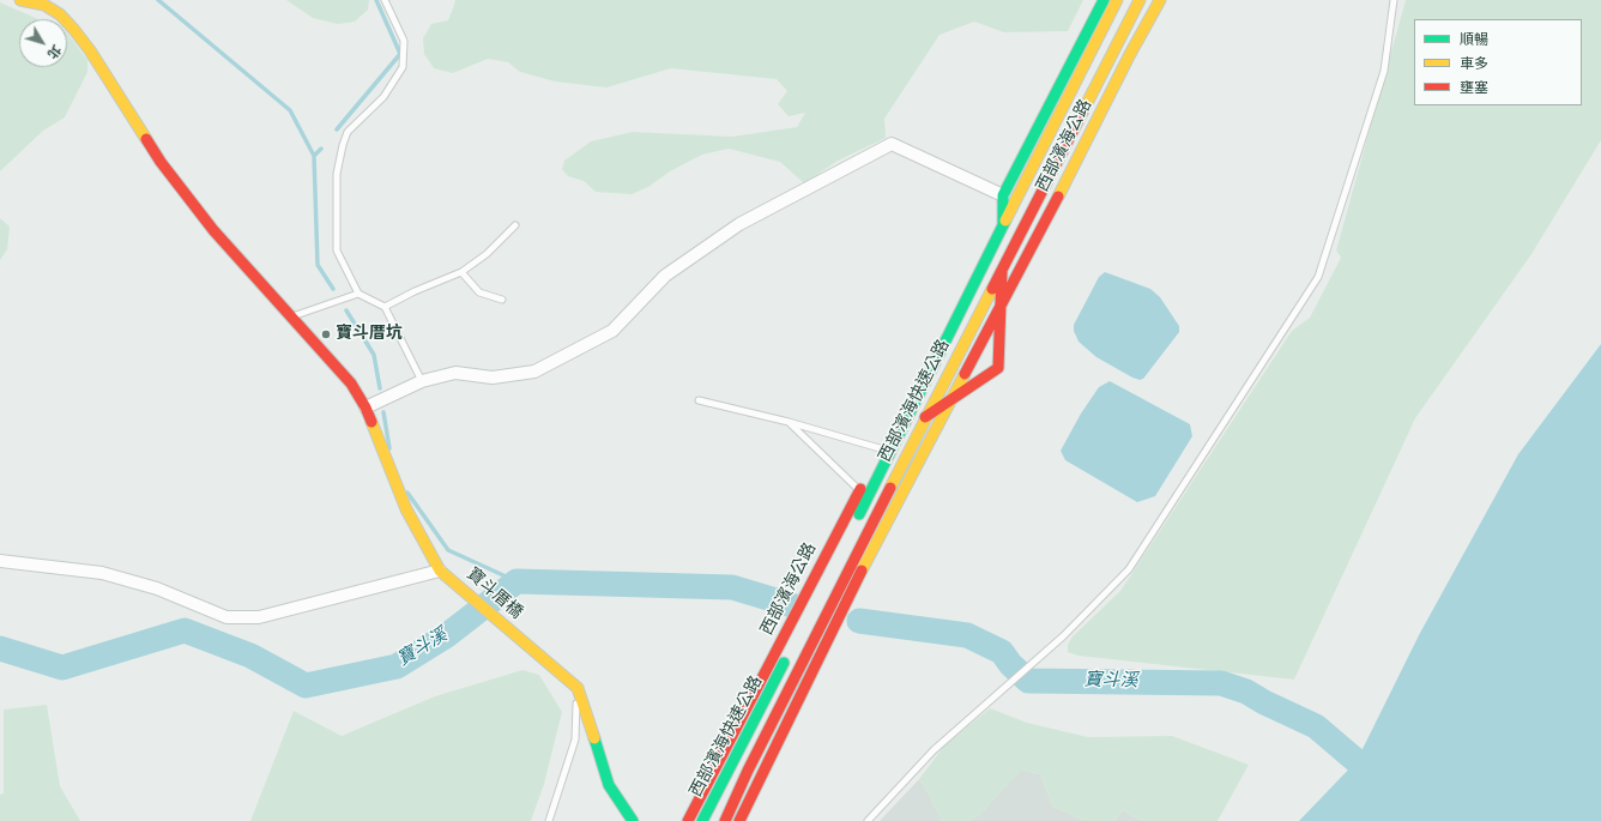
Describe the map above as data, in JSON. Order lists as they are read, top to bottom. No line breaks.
{"streets":{"main road":["西部濱海公路","西部濱海快速公路","寶斗厝橋"]},"water":["寶斗溪"],"places":["寶斗厝坑"],"legend":["順暢","車多","壅塞"],"north":"bottom right"}
